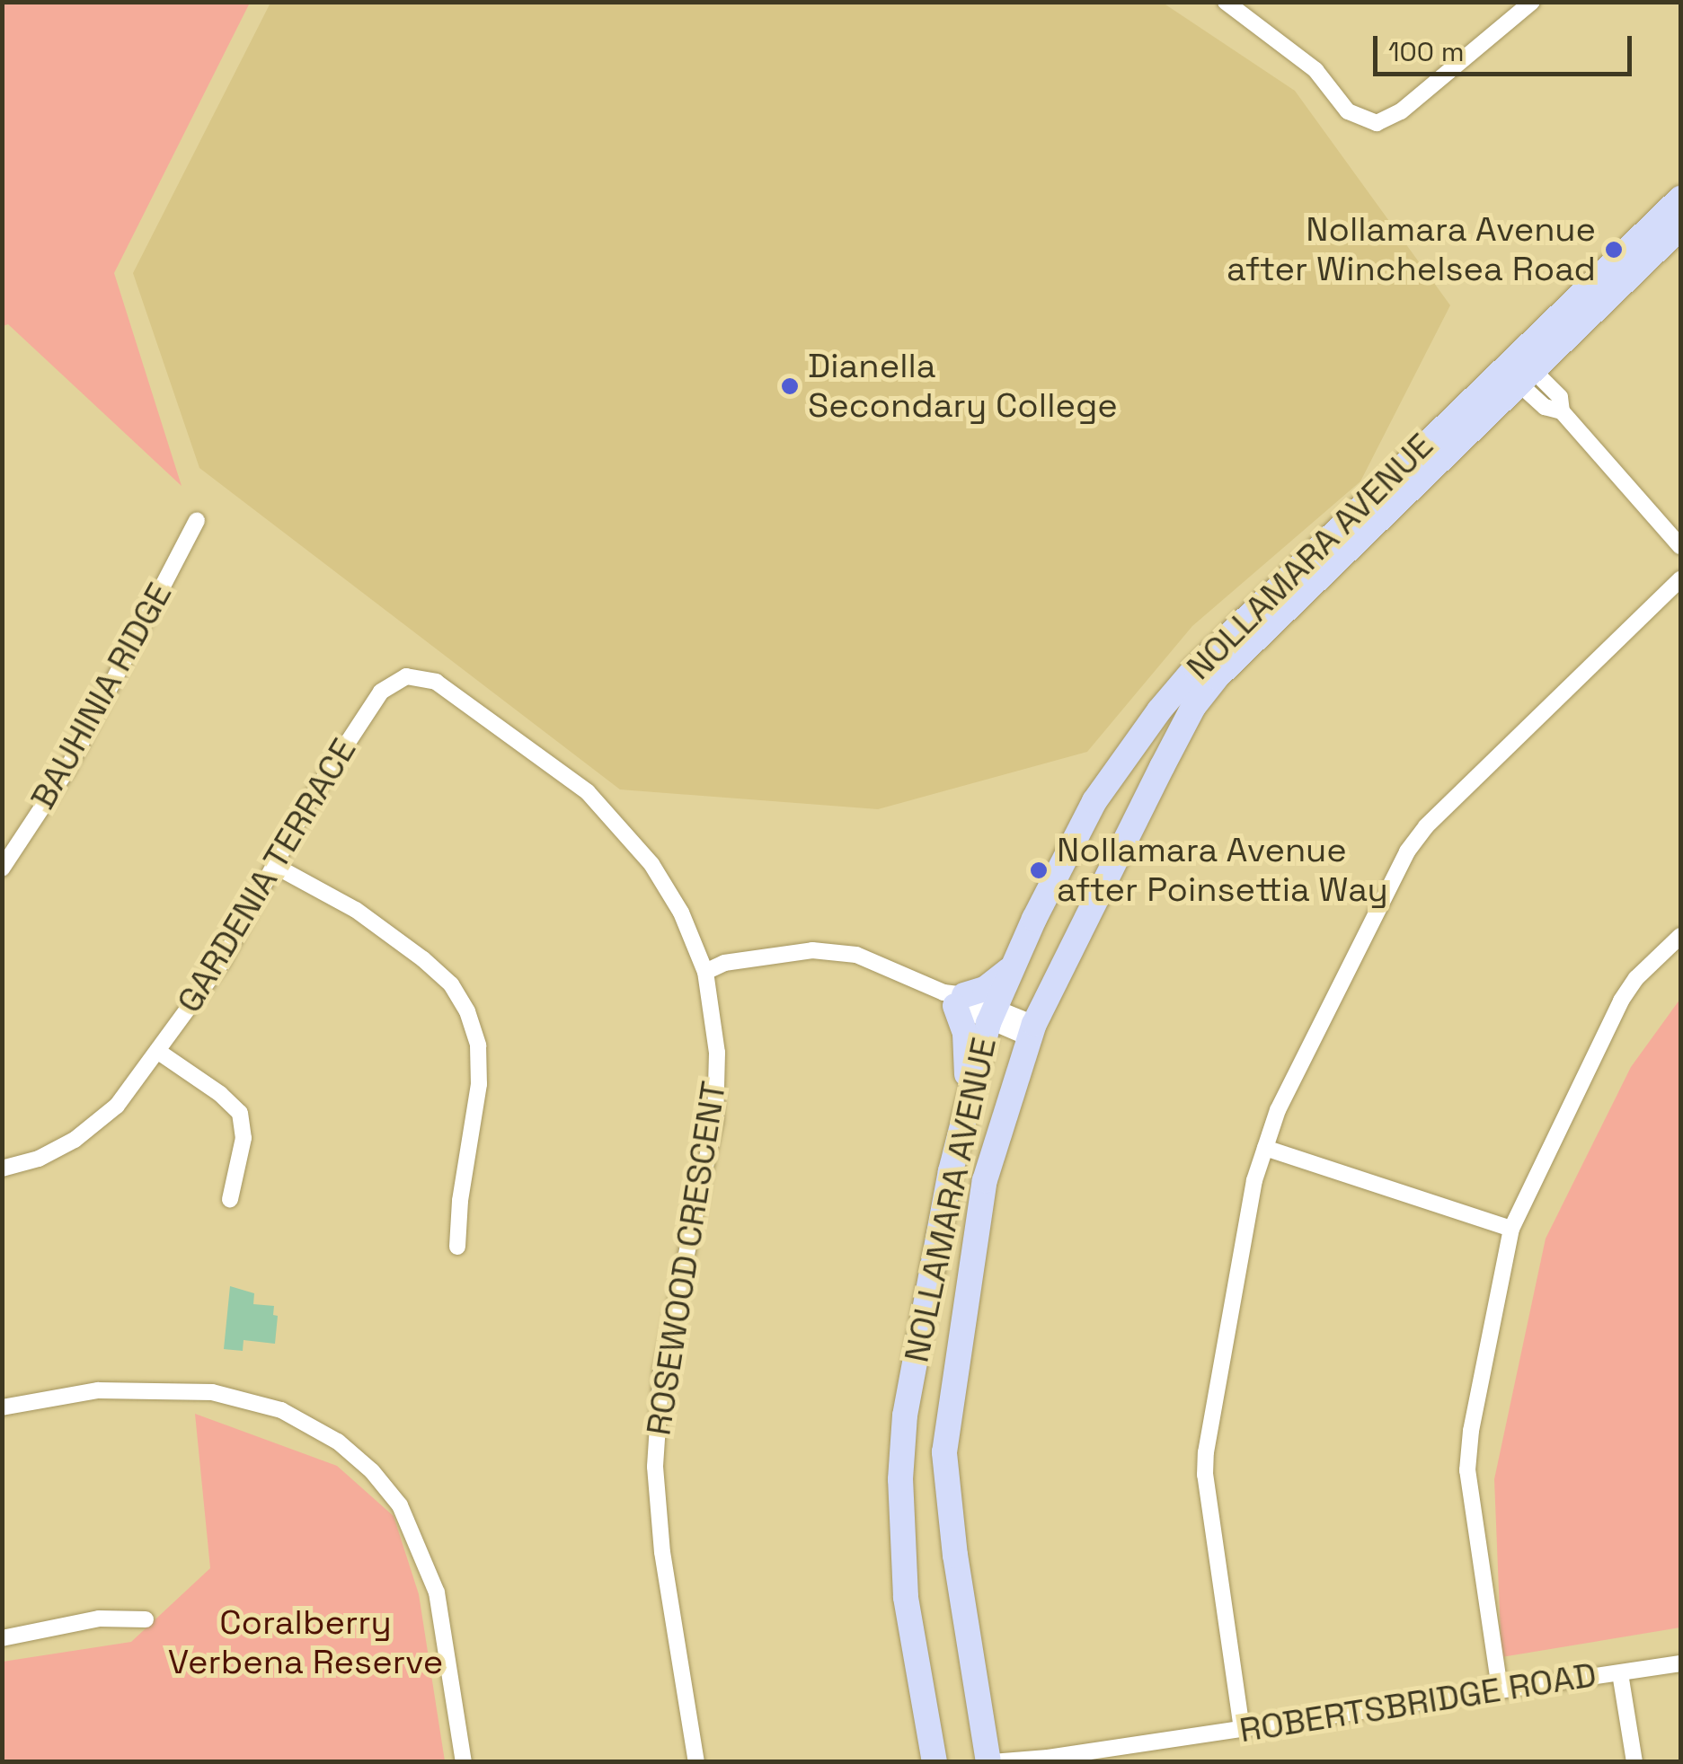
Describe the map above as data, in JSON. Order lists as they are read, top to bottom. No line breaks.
{"streets":{"main road":["NOLLAMARA AVENUE"],"street":["BAUHINIA RIDGE","GARDENIA TERRACE","ROSEWOOD CRESCENT","ROBERTSBRIDGE ROAD"]},"crossings":[["NOLLAMARA AVENUE","ROBERTSBRIDGE ROAD"],["GARDENIA TERRACE","ROSEWOOD CRESCENT"]],"parks":["Coralberry Verbena Reserve"],"places":["Nollamara Avenue after Winchelsea Road","Dianella Secondary College","Nollamara Avenue after Poinsettia Way"],"scale_bar":"100 m"}
